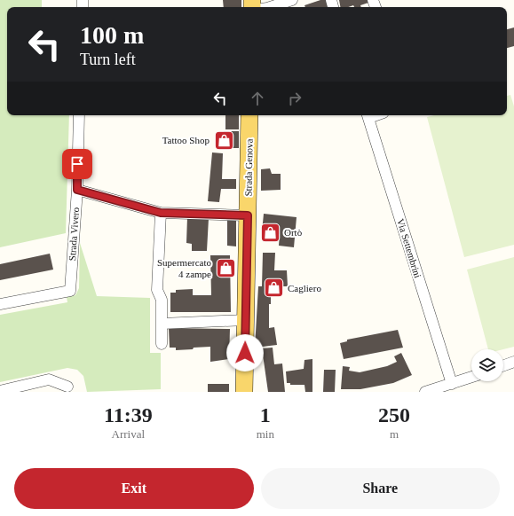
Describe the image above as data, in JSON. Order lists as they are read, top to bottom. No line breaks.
{"streets":{"main road":["Strada Genova"],"street":["Strada Vivero","Via Settembrini"]},"places":{"shop":["Tattoo Shop","Ortò","Supermercato 4 zampe","Cagliero"]},"page":{"turn":["100 m","Turn left"],"eta":["11:39","Arrival","1","min","250","m"],"buttons":["Exit","Share"]}}
